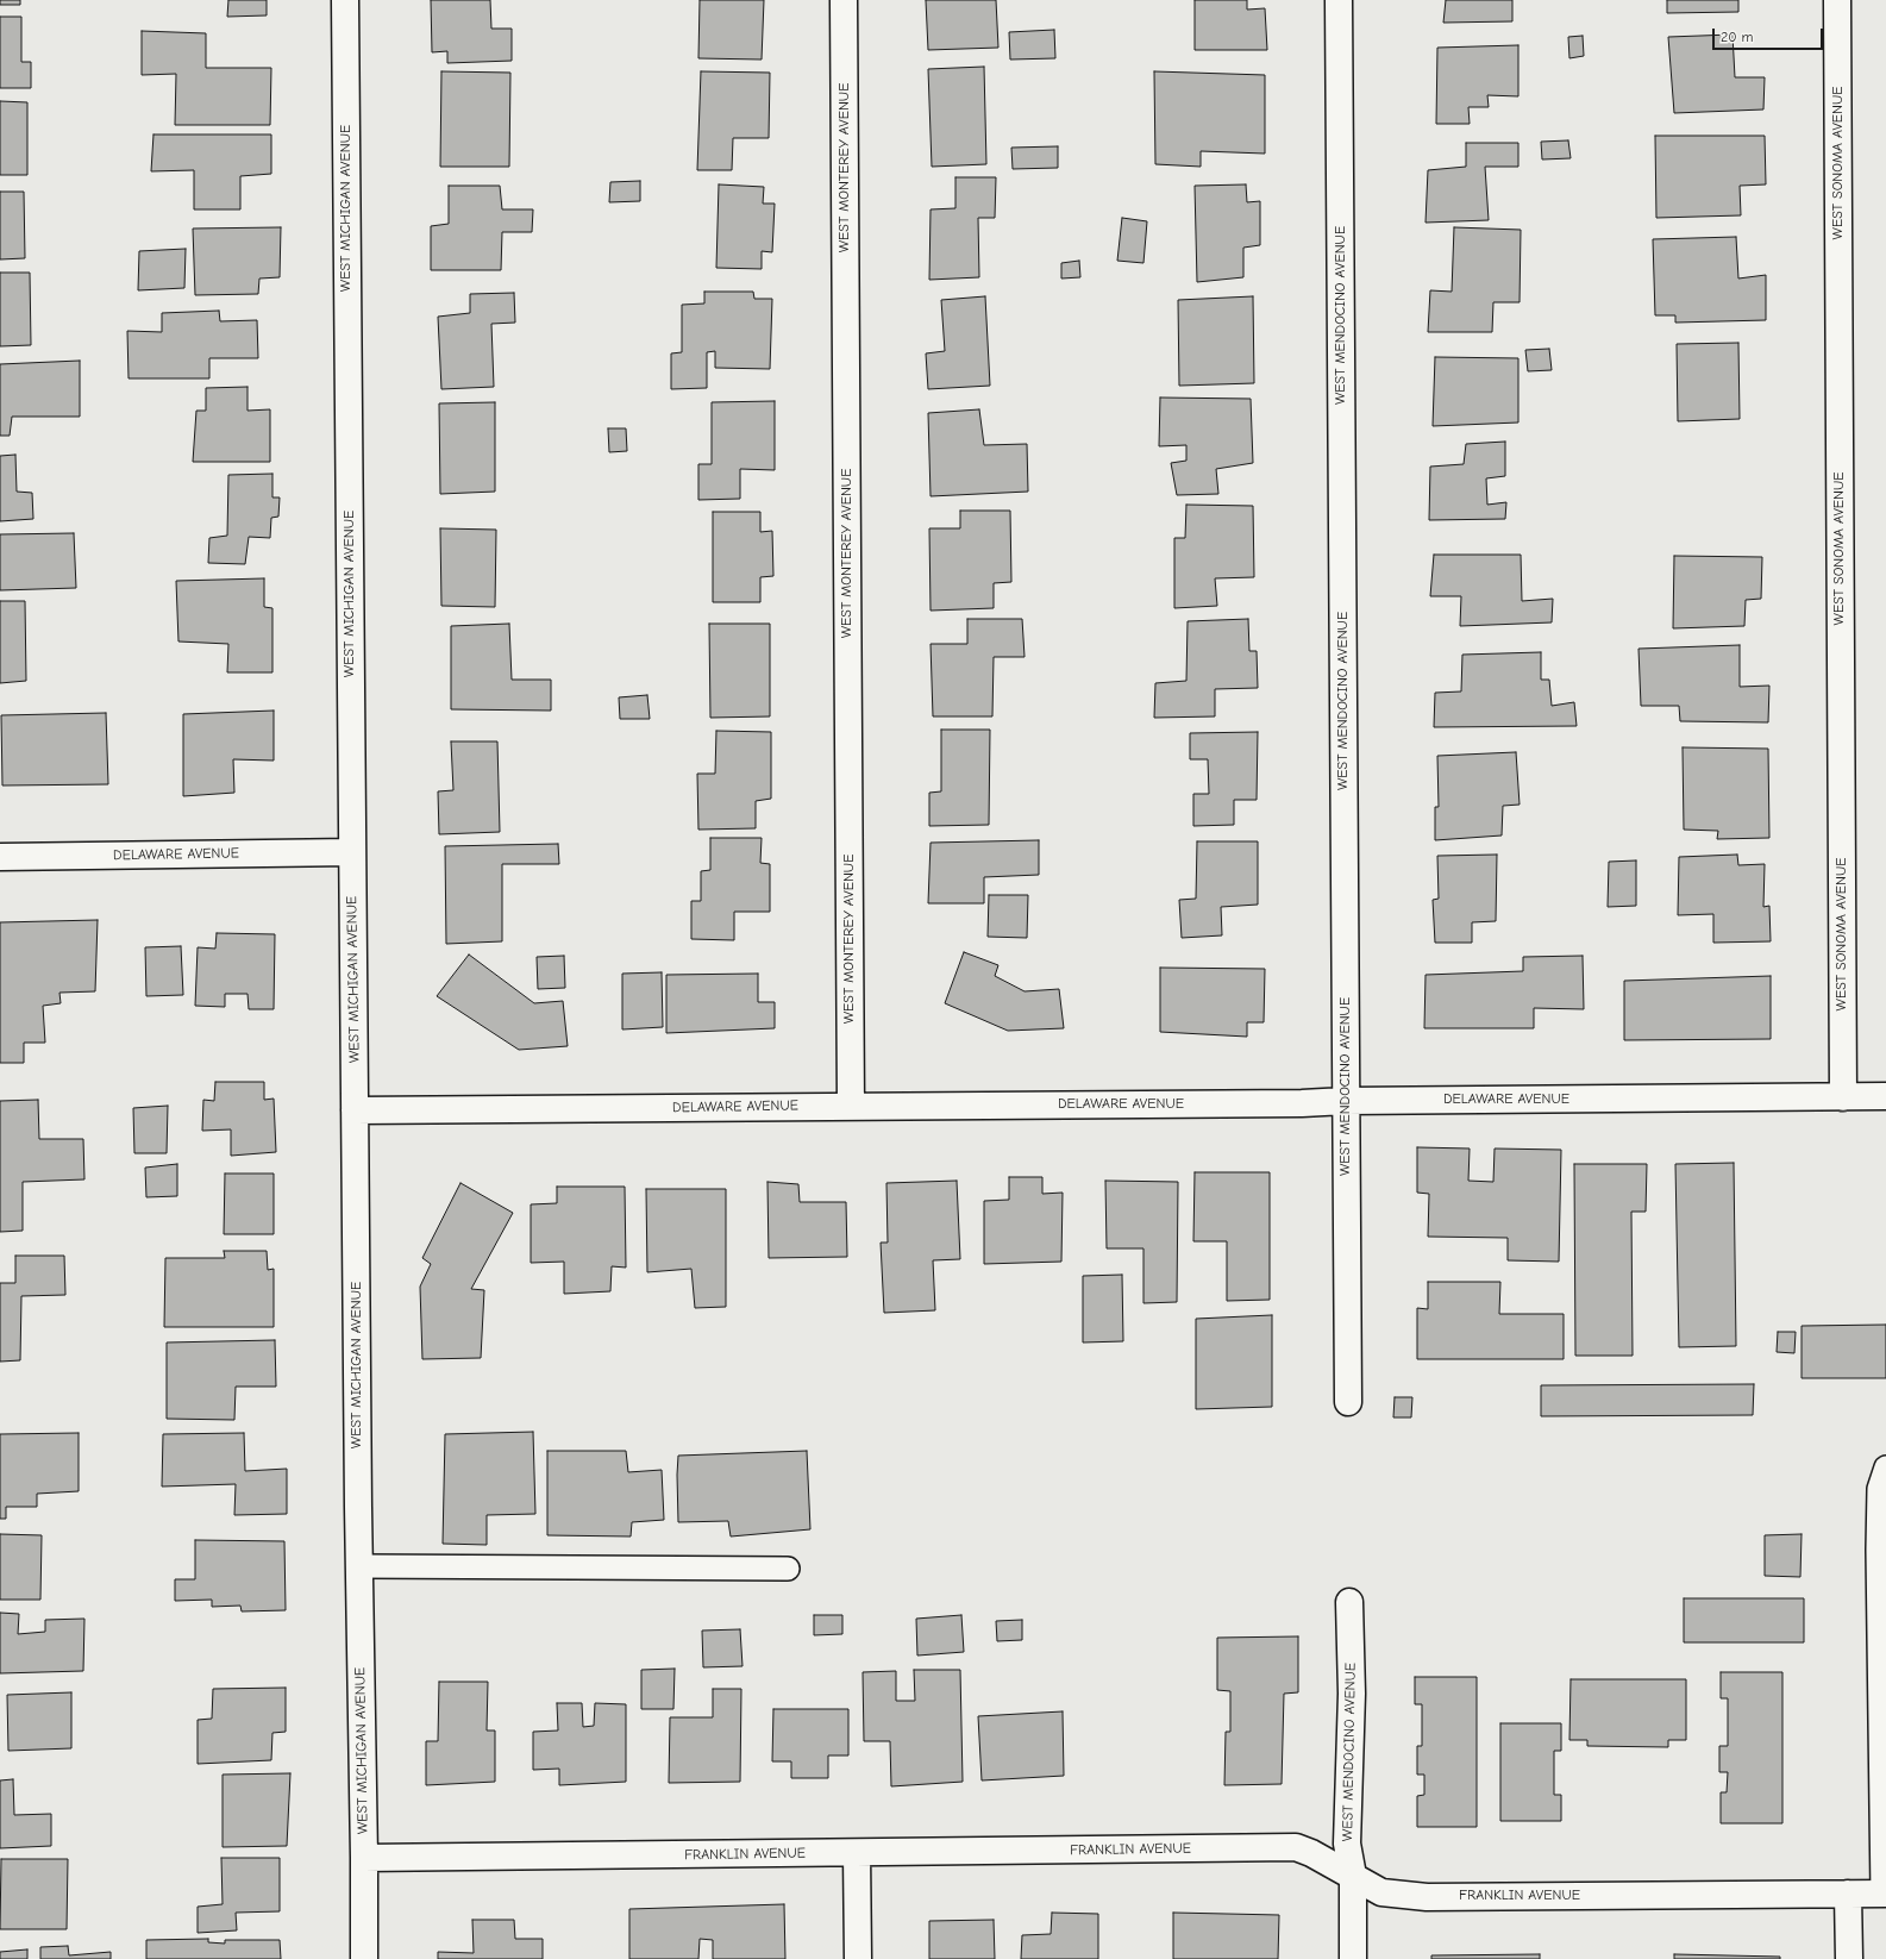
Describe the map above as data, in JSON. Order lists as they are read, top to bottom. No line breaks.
{"streets":{"street":["WEST SONOMA AVENUE","WEST MONTEREY AVENUE","WEST MICHIGAN AVENUE","WEST MENDOCINO AVENUE","DELAWARE AVENUE","FRANKLIN AVENUE"]},"crossings":[["WEST SONOMA AVENUE","DELAWARE AVENUE"],["WEST MONTEREY AVENUE","DELAWARE AVENUE"],["WEST MICHIGAN AVENUE","DELAWARE AVENUE"],["WEST MICHIGAN AVENUE","FRANKLIN AVENUE"],["WEST MENDOCINO AVENUE","DELAWARE AVENUE"],["WEST MENDOCINO AVENUE","FRANKLIN AVENUE"]],"scale_bar":"20 m"}
